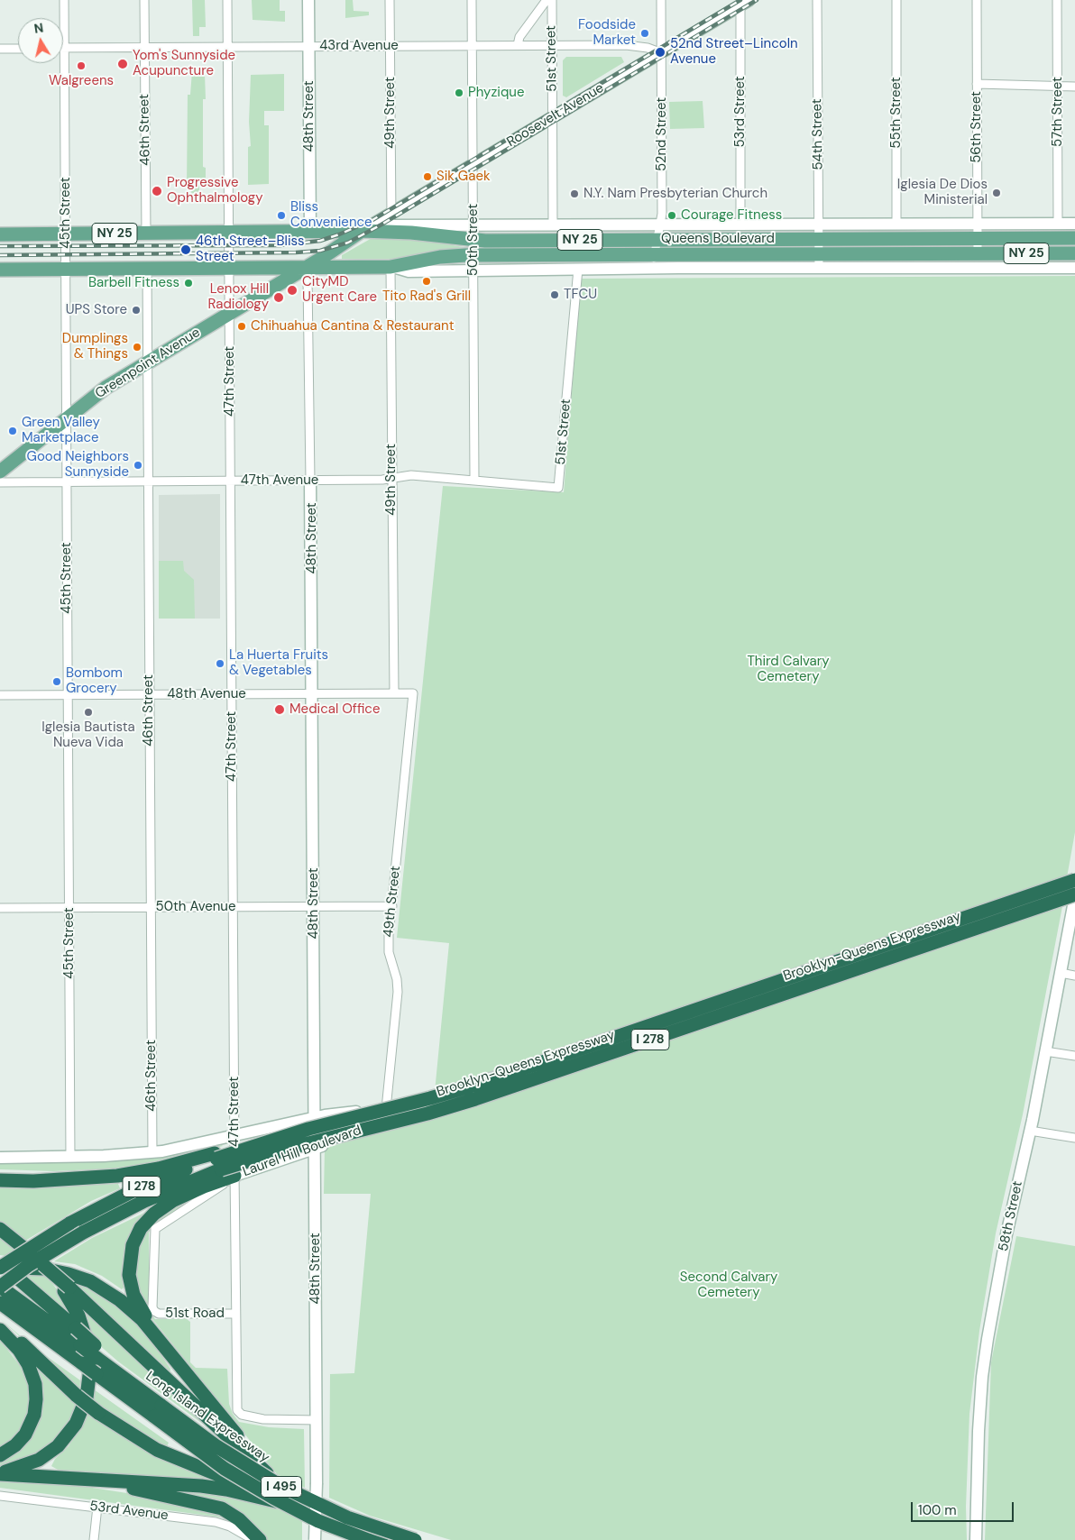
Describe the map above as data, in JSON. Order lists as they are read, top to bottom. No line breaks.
{"streets":{"highway":["Brooklyn-Queens Expressway","I 278","Long Island Expressway","I 495"],"main road":["NY 25","Queens Boulevard","Greenpoint Avenue"],"street":["43rd Avenue","51st Street","53rd Street","57th Street","49th Street","55th Street","Roosevelt Avenue","48th Street","56th Street","46th Street","52nd Street","54th Street","45th Street","50th Street","47th Street","47th Avenue","48th Avenue","50th Avenue","Laurel Hill Boulevard","58th Street","51st Road","53rd Avenue"]},"crossings":[["43rd Avenue","51st Street"],["43rd Avenue","49th Street"],["43rd Avenue","Roosevelt Avenue"],["43rd Avenue","48th Street"],["43rd Avenue","46th Street"],["43rd Avenue","52nd Street"],["43rd Avenue","45th Street"],["43rd Avenue","50th Street"],["43rd Avenue","47th Street"],["51st Street","Roosevelt Avenue"],["51st Street","Queens Boulevard"],["51st Street","47th Avenue"],["53rd Street","Roosevelt Avenue"],["53rd Street","Queens Boulevard"],["57th Street","Queens Boulevard"],["49th Street","Roosevelt Avenue"],["49th Street","Queens Boulevard"],["49th Street","47th Avenue"],["49th Street","48th Avenue"],["49th Street","50th Avenue"],["49th Street","Laurel Hill Boulevard"],["55th Street","Queens Boulevard"],["Roosevelt Avenue","52nd Street"],["Roosevelt Avenue","Queens Boulevard"],["Roosevelt Avenue","50th Street"],["Roosevelt Avenue","Greenpoint Avenue"],["48th Street","Queens Boulevard"],["48th Street","Greenpoint Avenue"],["48th Street","47th Street"],["48th Street","47th Avenue"],["48th Street","48th Avenue"],["48th Street","50th Avenue"],["48th Street","Laurel Hill Boulevard"],["56th Street","Queens Boulevard"],["46th Street","Queens Boulevard"],["46th Street","Greenpoint Avenue"],["46th Street","47th Avenue"],["46th Street","48th Avenue"],["46th Street","50th Avenue"],["52nd Street","Queens Boulevard"],["54th Street","Queens Boulevard"],["45th Street","Queens Boulevard"],["45th Street","Greenpoint Avenue"],["45th Street","47th Avenue"],["45th Street","48th Avenue"],["45th Street","50th Avenue"],["Queens Boulevard","50th Street"],["Queens Boulevard","Greenpoint Avenue"],["Queens Boulevard","47th Street"],["50th Street","47th Avenue"],["Greenpoint Avenue","47th Street"],["47th Street","47th Avenue"],["47th Street","48th Avenue"],["47th Street","50th Avenue"],["47th Street","Laurel Hill Boulevard"],["47th Street","51st Road"],["Brooklyn-Queens Expressway","58th Street"],["Laurel Hill Boulevard","51st Road"]],"parks":["Third Calvary Cemetery","Second Calvary Cemetery"],"places":["Foodside Market","52nd Street–Lincoln Avenue","Yom's Sunnyside Acupuncture","Walgreens","Phyzique","Sik Gaek","Progressive Ophthalmology","Iglesia De Dios Ministerial","N.Y. Nam Presbyterian Church","Bliss Convenience","Courage Fitness","46th Street–Bliss Street","Tito Rad's Grill","Barbell Fitness","CityMD Urgent Care","TFCU","Lenox Hill Radiology","UPS Store","Chihuahua Cantina & Restaurant","Dumplings & Things","Green Valley Marketplace","Good Neighbors Sunnyside","La Huerta Fruits & Vegetables","Bombom Grocery","Medical Office","Iglesia Bautista Nueva Vida"],"scale_bar":"100 m","north":"top"}
